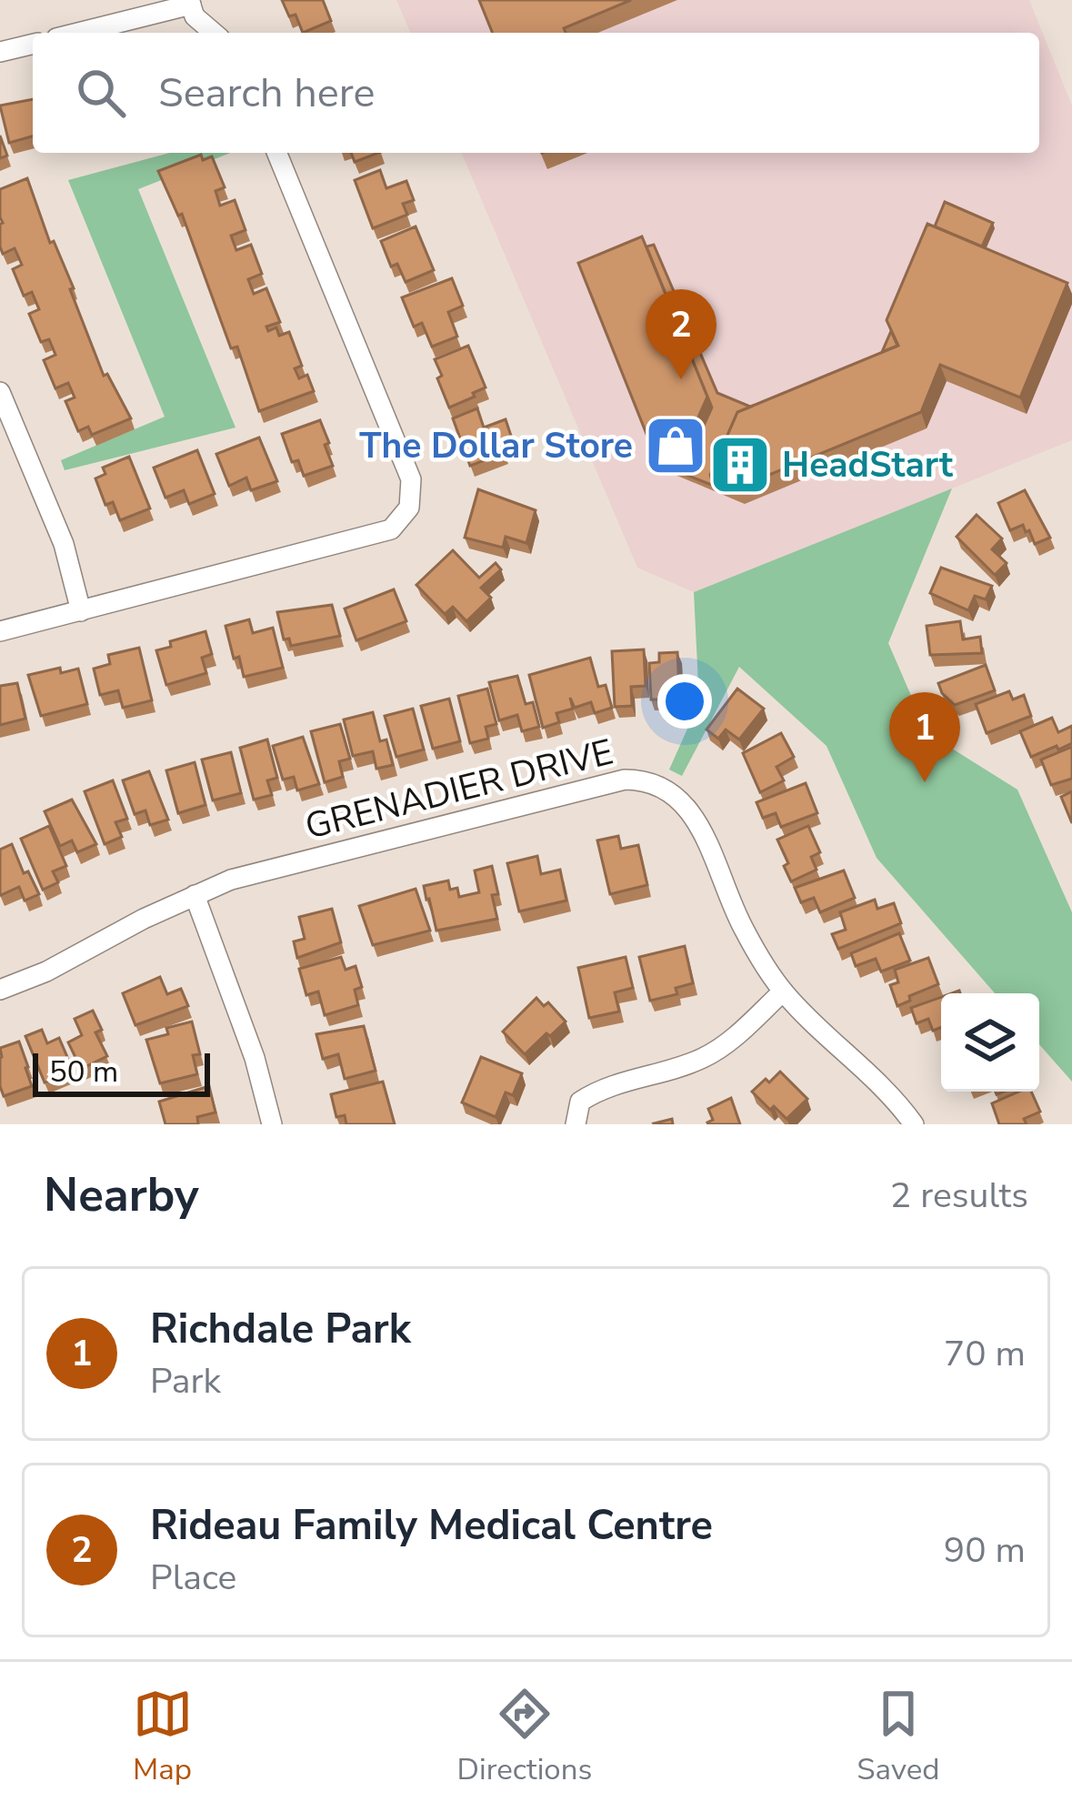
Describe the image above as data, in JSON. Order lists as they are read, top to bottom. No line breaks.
{"streets":{"street":["GRENADIER DRIVE"]},"places":{"shop":["The Dollar Store"],"building":["HeadStart"]},"scale_bar":"50 m","page":{"search":"Search here","pins":["2","1"],"scale":"50 m","heading":["Nearby","2 results"],"list":[{"mark":"1","name":"Richdale Park","note":"Park","value":"70 m"},{"mark":"2","name":"Rideau Family Medical Centre","note":"Place","value":"90 m"}],"nav":["Map","Directions","Saved"]}}
